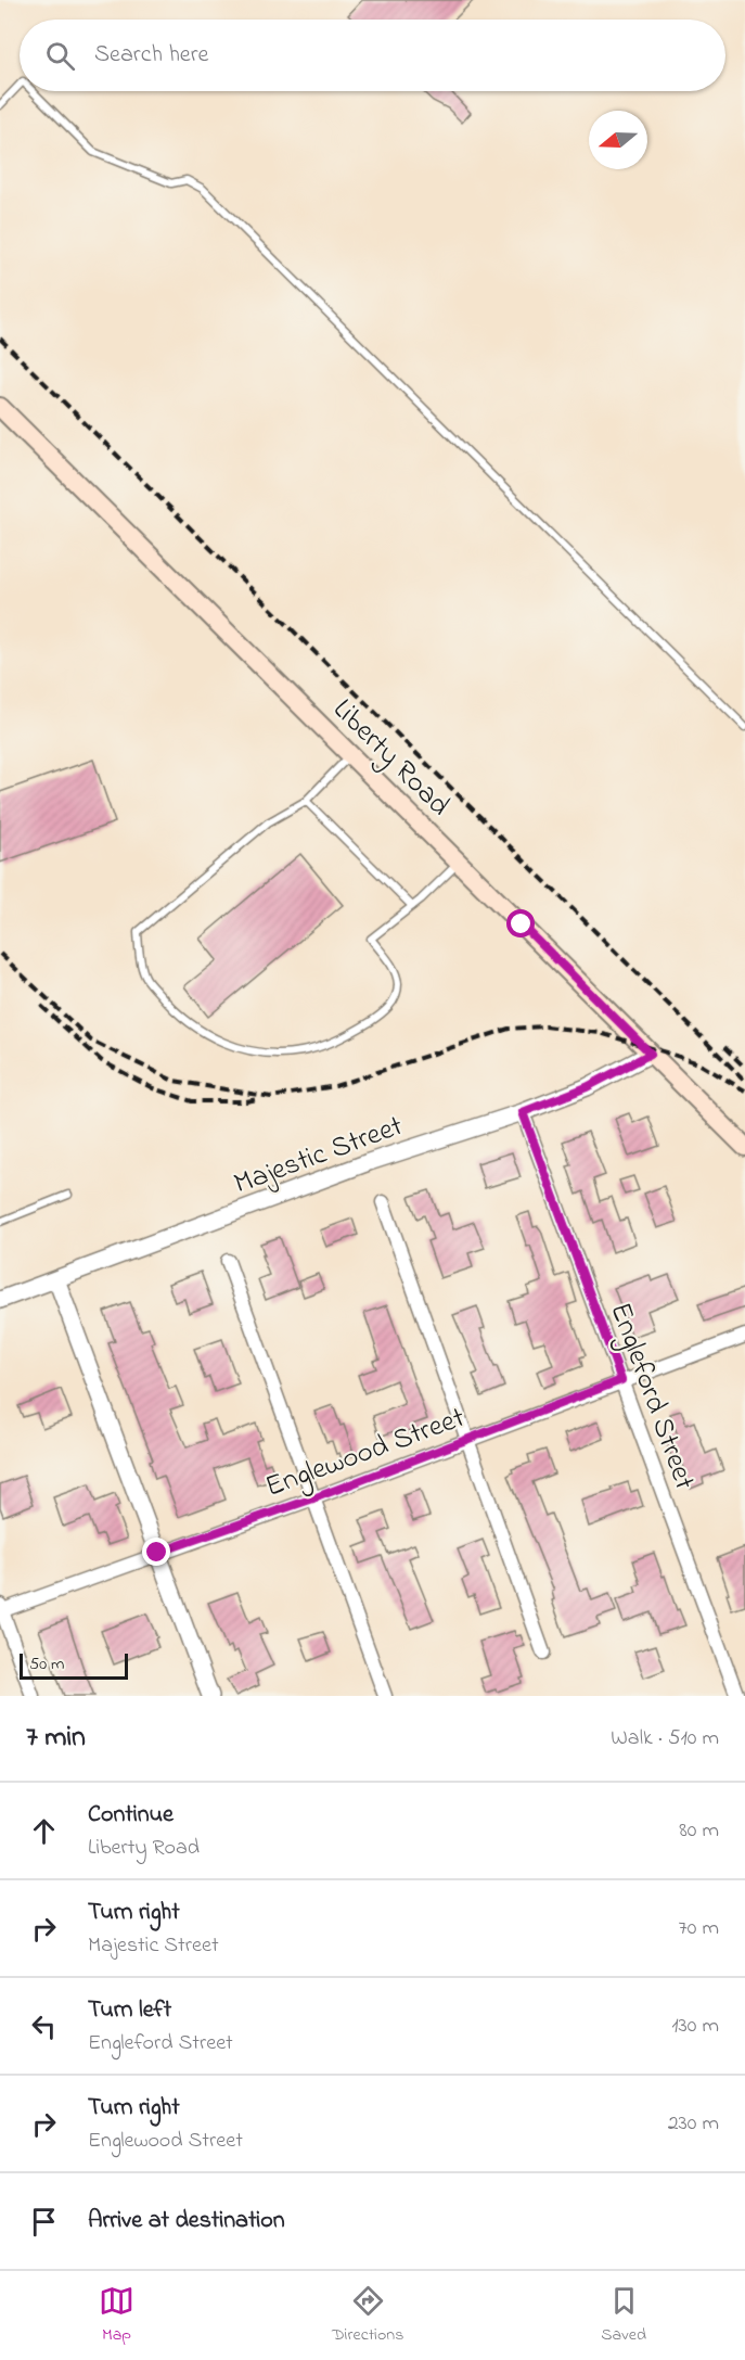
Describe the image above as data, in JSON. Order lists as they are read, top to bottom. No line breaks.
{"streets":{"main road":["Liberty Road"],"street":["Majestic Street","Engleford Street","Englewood Street"]},"crossings":[["Liberty Road","Majestic Street"],["Majestic Street","Engleford Street"],["Engleford Street","Englewood Street"]],"scale_bar":"50 m","north":"left","page":{"search":"Search here","scale":"50 m","heading":["7 min","Walk · 510 m"],"list":[["Continue","Liberty Road","80 m"],["Turn right","Majestic Street","70 m"],["Turn left","Engleford Street","130 m"],["Turn right","Englewood Street","230 m"],"Arrive at destination"],"nav":["Map","Directions","Saved"]}}
